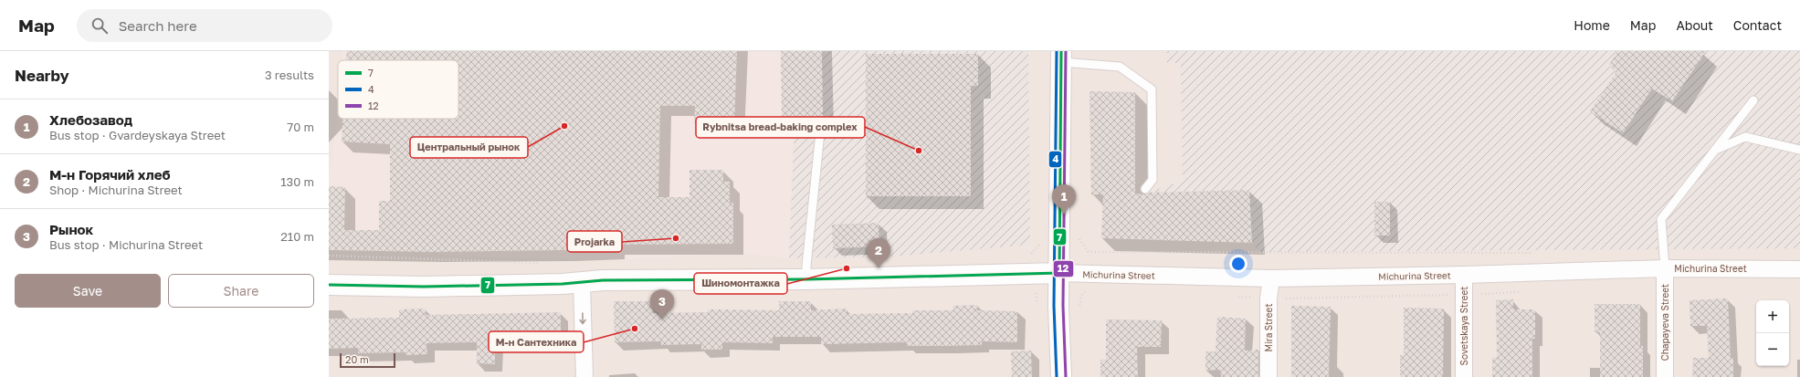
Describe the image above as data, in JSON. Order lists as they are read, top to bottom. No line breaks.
{"streets":{"street":["Michurina Street","Chapayeva Street","Sovetskaya Street","Mira Street"]},"crossings":[["Michurina Street","Chapayeva Street"],["Michurina Street","Sovetskaya Street"],["Michurina Street","Mira Street"]],"places":["Центральный рынок","Rybnitsa bread-baking complex","Projarka","Шиномонтажка","М-н Сантехника"],"lines":["transit line 7","transit line 4","transit line 12"],"legend":["7","4","12"],"scale_bar":"20 m","page":{"header":"Map","search":"Search here","nav":["Home","Map","About","Contact"],"heading":["Nearby","3 results"],"list":[{"mark":"1","name":"Хлебозавод","note":"Bus stop · Gvardeyskaya Street","value":"70 m"},{"mark":"2","name":"М-н Горячий хлеб","note":"Shop · Michurina Street","value":"130 m"},{"mark":"3","name":"Рынок","note":"Bus stop · Michurina Street","value":"210 m"}],"pins":["1","2","3"],"buttons":["Save","Share"],"map_buttons":["+","−"],"scale":"20 m"}}
